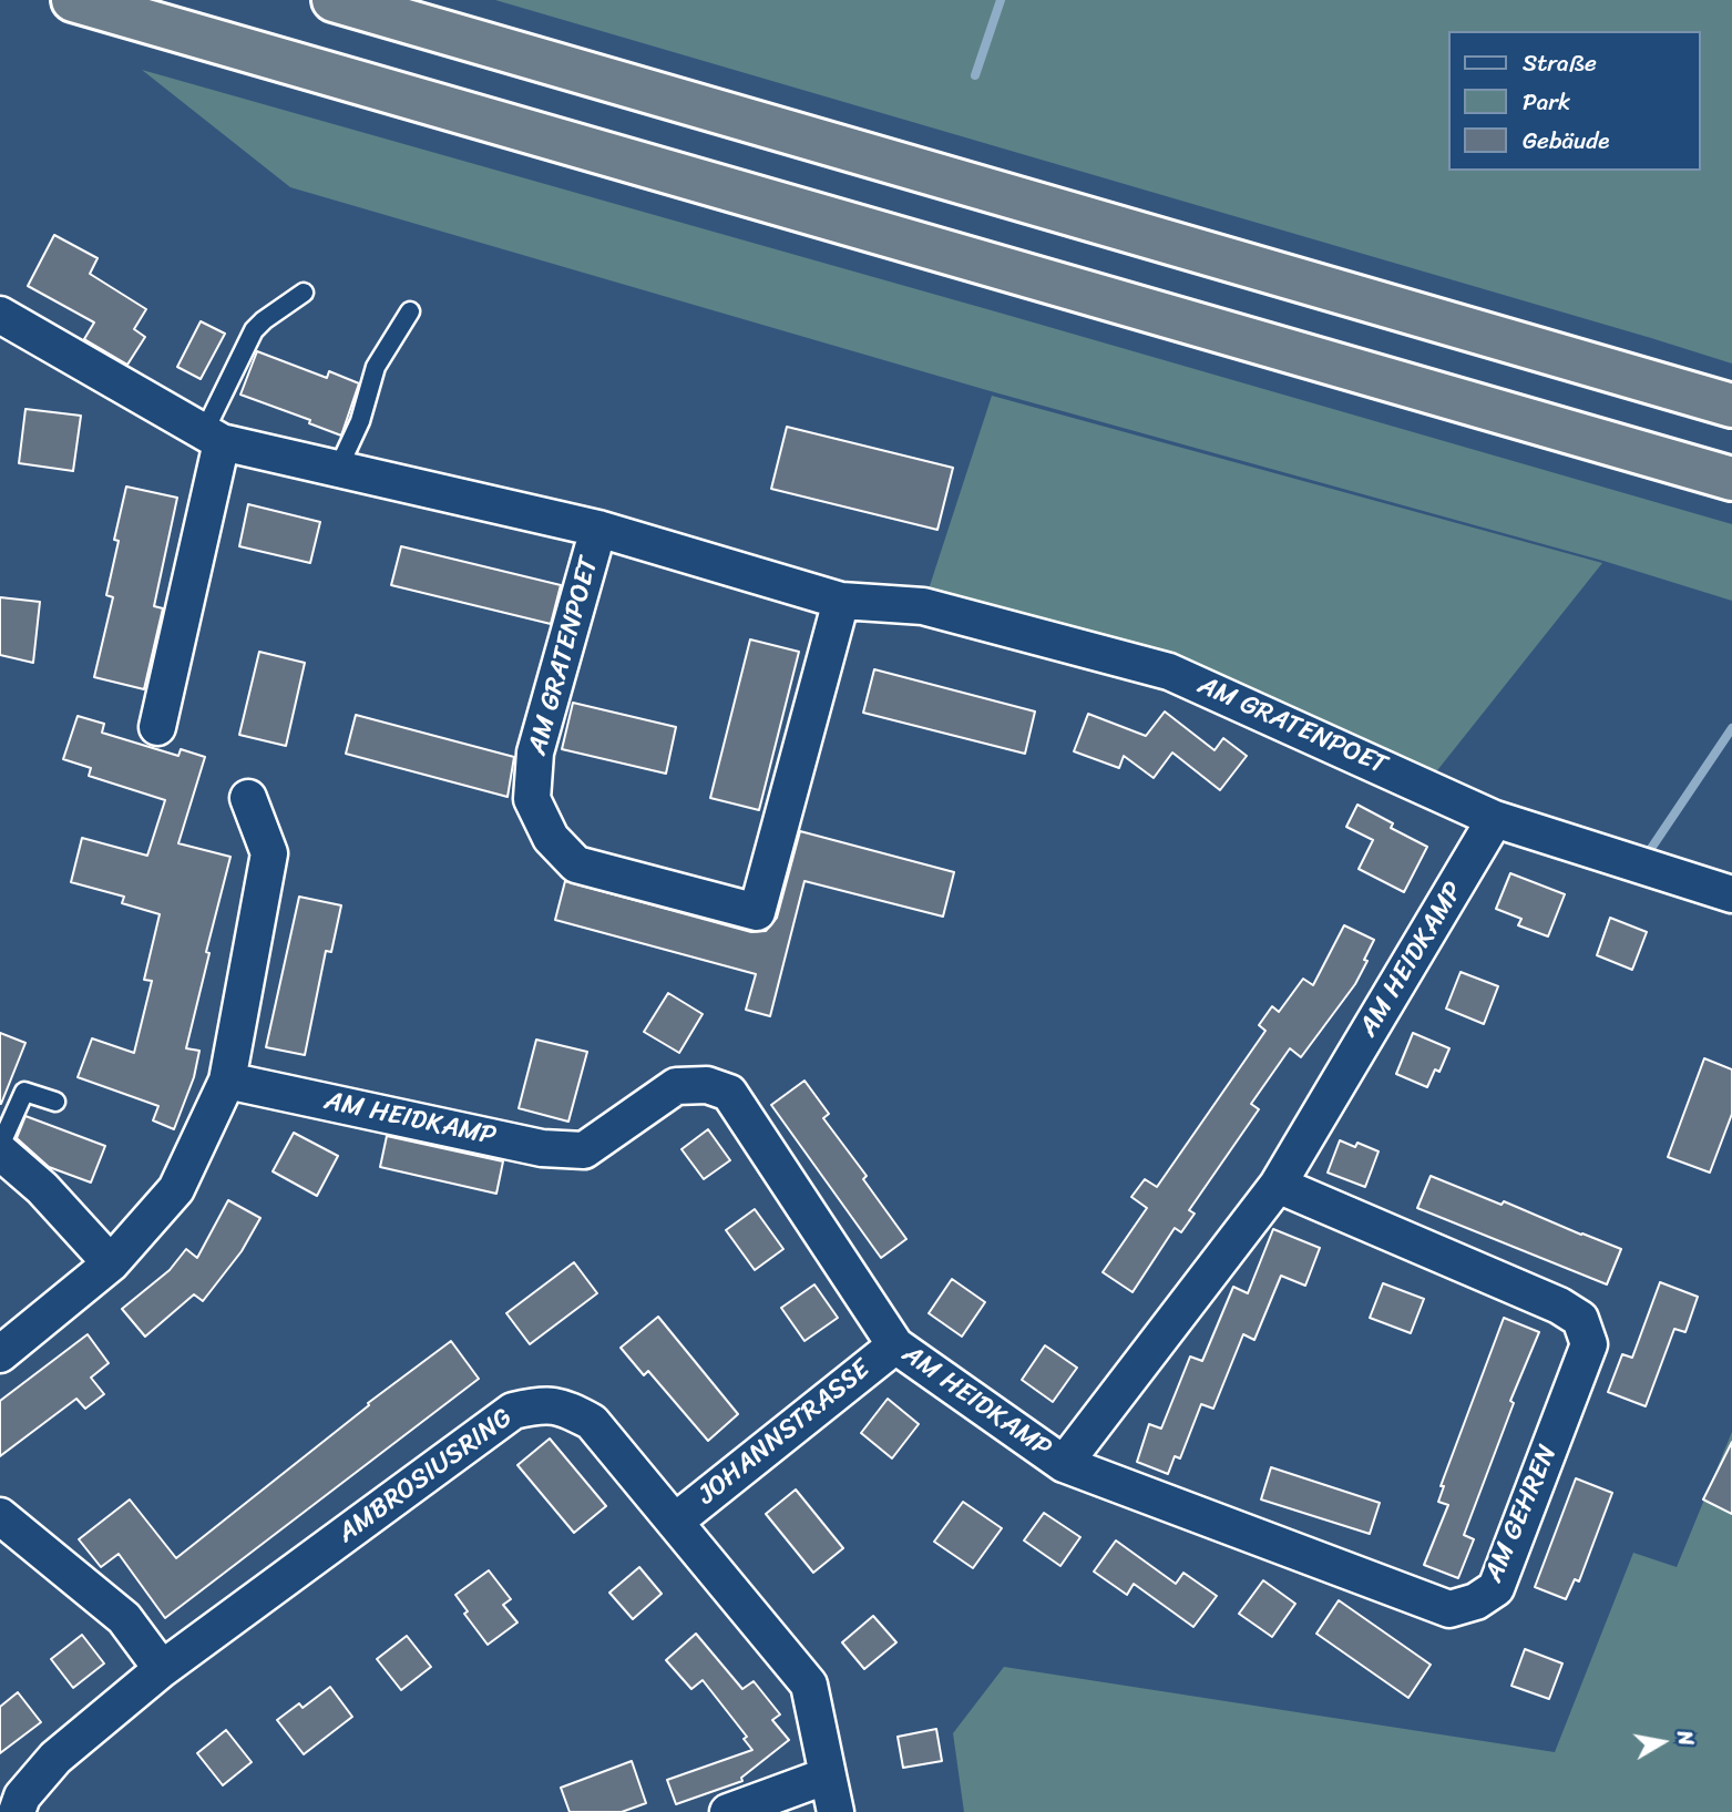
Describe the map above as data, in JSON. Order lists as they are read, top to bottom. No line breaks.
{"streets":{"street":["AM GRATENPOET","AM HEIDKAMP","JOHANNSTRASSE","AMBROSIUSRING","AM GEHREN"]},"crossings":[["AM GRATENPOET","AM HEIDKAMP"],["AM HEIDKAMP","JOHANNSTRASSE"],["AM HEIDKAMP","AM GEHREN"],["JOHANNSTRASSE","AMBROSIUSRING"]],"legend":["Straße","Park","Gebäude"],"north":"right"}
